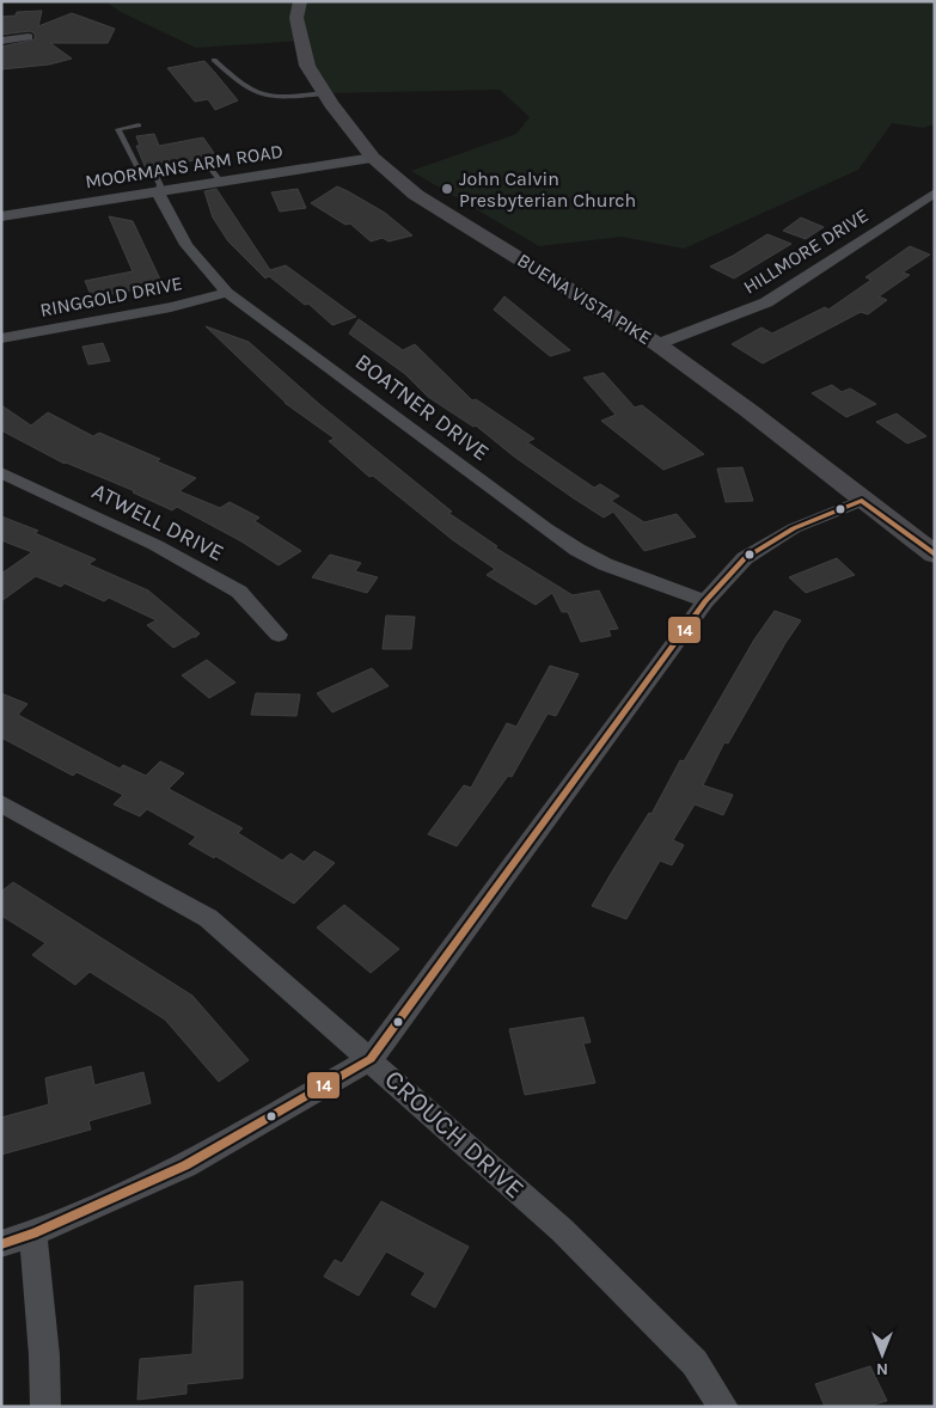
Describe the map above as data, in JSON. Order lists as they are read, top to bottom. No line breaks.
{"streets":{"main road":["BUENA VISTA PIKE"],"street":["MOORMANS ARM ROAD","HILLMORE DRIVE","RINGGOLD DRIVE","BOATNER DRIVE","ATWELL DRIVE","CROUCH DRIVE"]},"crossings":[["MOORMANS ARM ROAD","BUENA VISTA PIKE"],["MOORMANS ARM ROAD","BOATNER DRIVE"],["HILLMORE DRIVE","BUENA VISTA PIKE"],["RINGGOLD DRIVE","BOATNER DRIVE"]],"places":["John Calvin Presbyterian Church"],"lines":["transit line 14"],"north":"bottom"}
